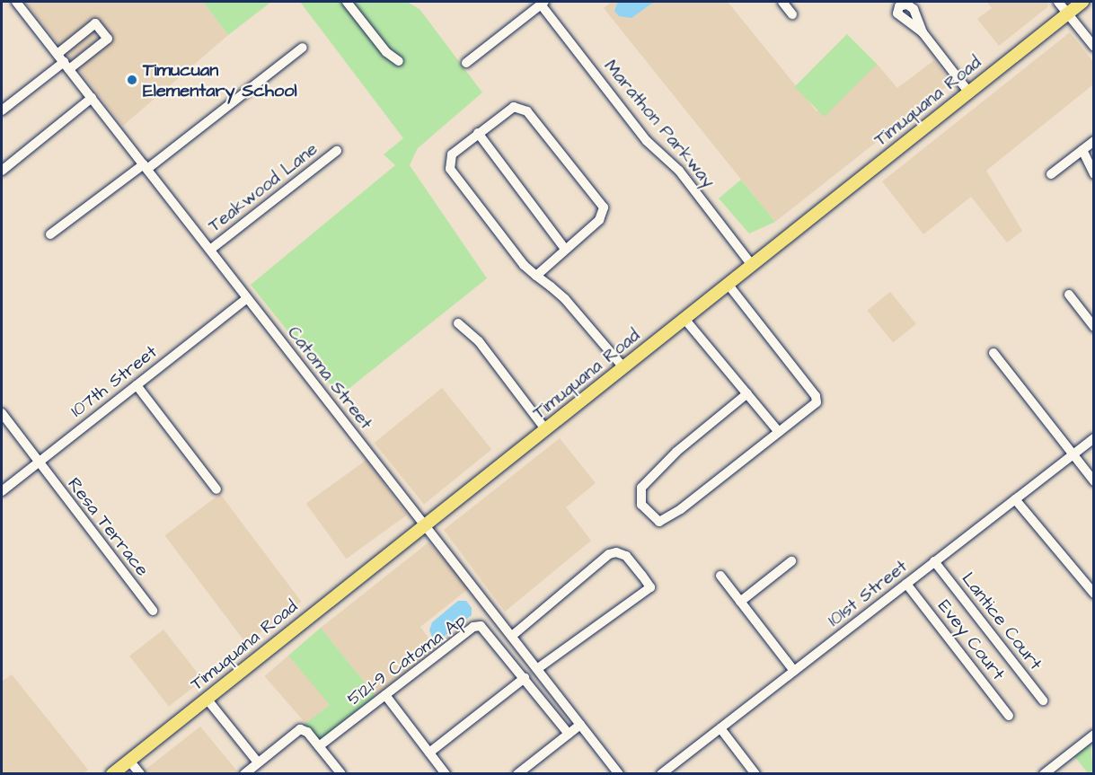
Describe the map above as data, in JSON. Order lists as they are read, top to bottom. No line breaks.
{"streets":{"main road":["Timuquana Road"],"street":["Marathon Parkway","Teakwood Lane","Catoma Street","107th Street","Resa Terrace","101st Street","Lantice Court","Evey Court","5121-9 Catoma Ap"]},"crossings":[["Timuquana Road","Marathon Parkway"],["Timuquana Road","Catoma Street"],["Teakwood Lane","Catoma Street"],["Catoma Street","107th Street"],["107th Street","Resa Terrace"],["101st Street","Lantice Court"],["101st Street","Evey Court"]],"places":["Timucuan Elementary School"]}
